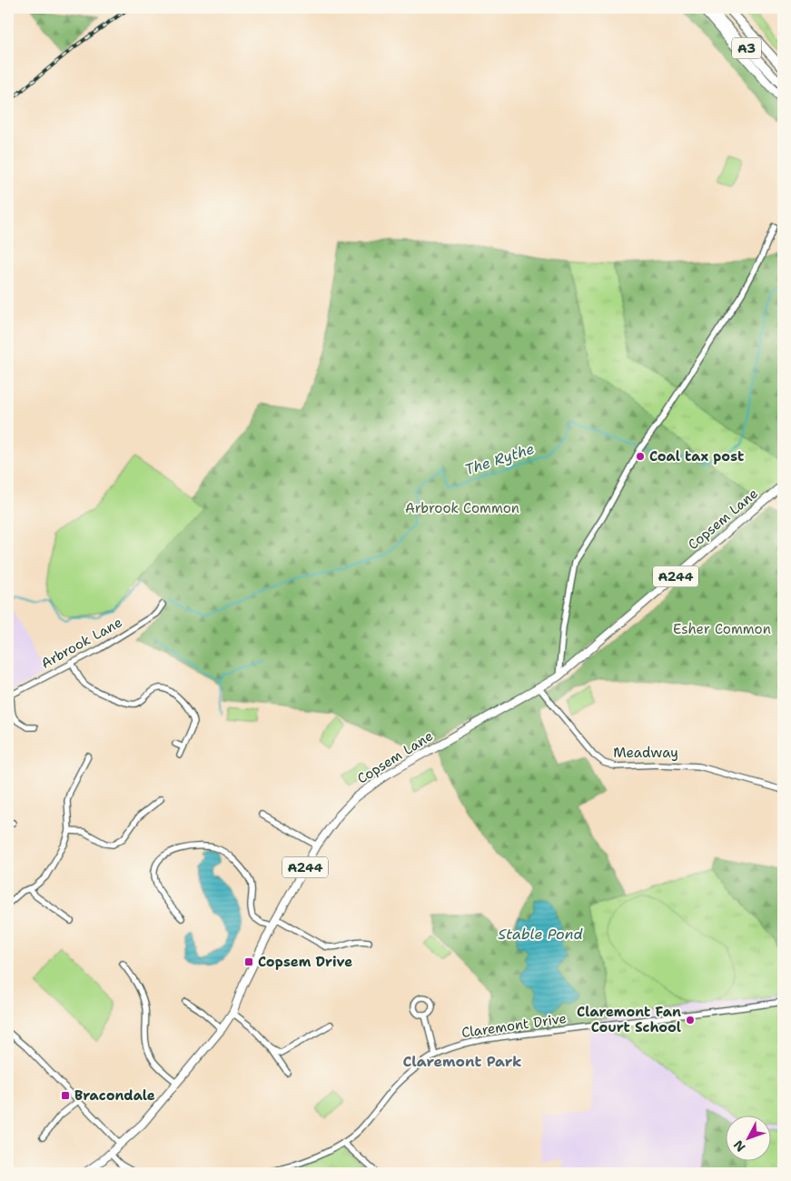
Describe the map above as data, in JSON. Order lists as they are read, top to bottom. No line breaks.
{"streets":{"highway":["A3"],"main road":["Copsem Lane","A244"],"street":["Arbrook Lane","Meadway","Claremont Drive"]},"crossings":[["Copsem Lane","A244"],["Copsem Lane","Meadway"]],"districts":["Claremont Park"],"water":["The Rythe","Stable Pond"],"parks":["Arbrook Common","Esher Common"],"places":{"other":["Coal tax post","Claremont Fan Court School"],"transit":["Copsem Drive","Bracondale"]},"north":"bottom left"}
